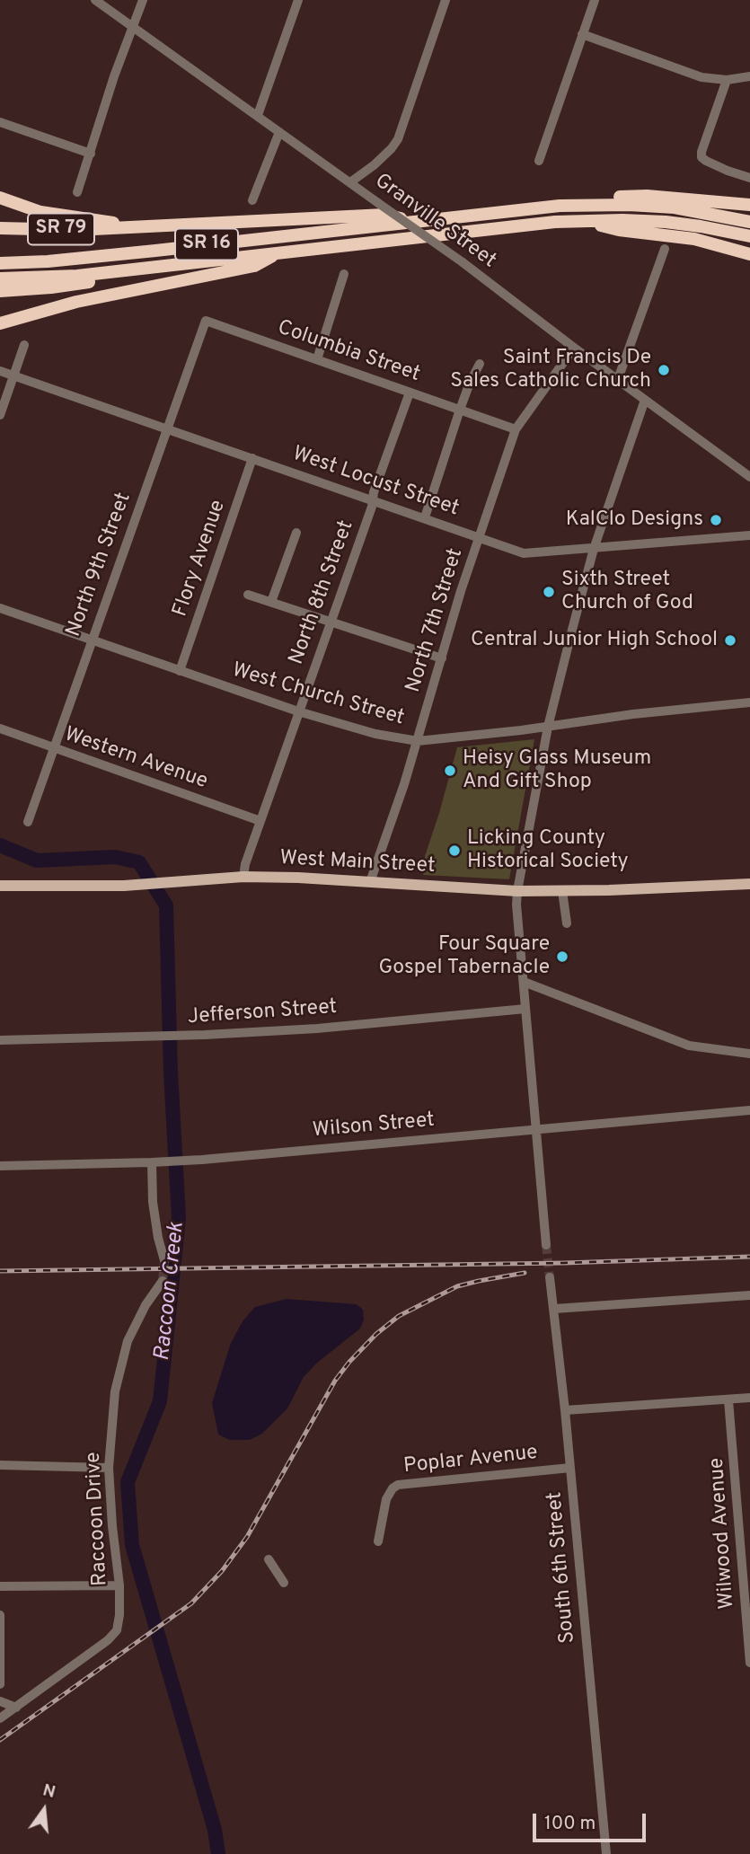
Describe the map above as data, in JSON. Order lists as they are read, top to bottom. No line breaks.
{"streets":{"highway":["SR 79","SR 16"],"main road":["West Main Street"],"street":["Granville Street","Columbia Street","West Locust Street","Flory Avenue","North 9th Street","North 8th Street","North 7th Street","West Church Street","Western Avenue","Jefferson Street","Wilson Street","Poplar Avenue","Raccoon Drive","Wilwood Avenue","South 6th Street"]},"crossings":[["Granville Street","North 7th Street"],["SR 79","SR 16"],["Columbia Street","North 9th Street"],["Columbia Street","North 8th Street"],["Columbia Street","North 7th Street"],["West Locust Street","Flory Avenue"],["West Locust Street","North 9th Street"],["West Locust Street","North 8th Street"],["West Locust Street","North 7th Street"],["Flory Avenue","West Church Street"],["North 9th Street","West Church Street"],["North 9th Street","Western Avenue"],["North 8th Street","West Church Street"],["North 8th Street","Western Avenue"],["North 8th Street","West Main Street"],["North 7th Street","West Church Street"],["North 7th Street","West Main Street"],["Poplar Avenue","South 6th Street"]],"water":["Raccoon Creek"],"places":["Saint Francis De Sales Catholic Church","KalClo Designs","Sixth Street Church of God","Central Junior High School","Heisy Glass Museum And Gift Shop","Licking County Historical Society","Four Square Gospel Tabernacle"],"scale_bar":"100 m","north":"top"}
